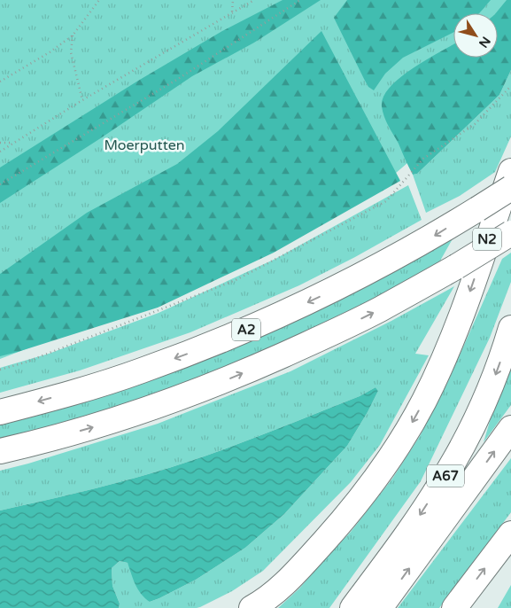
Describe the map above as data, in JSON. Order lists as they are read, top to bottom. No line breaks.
{"streets":{"highway":["N2","A2","A67"]},"parks":["Moerputten"],"north":"bottom right"}
